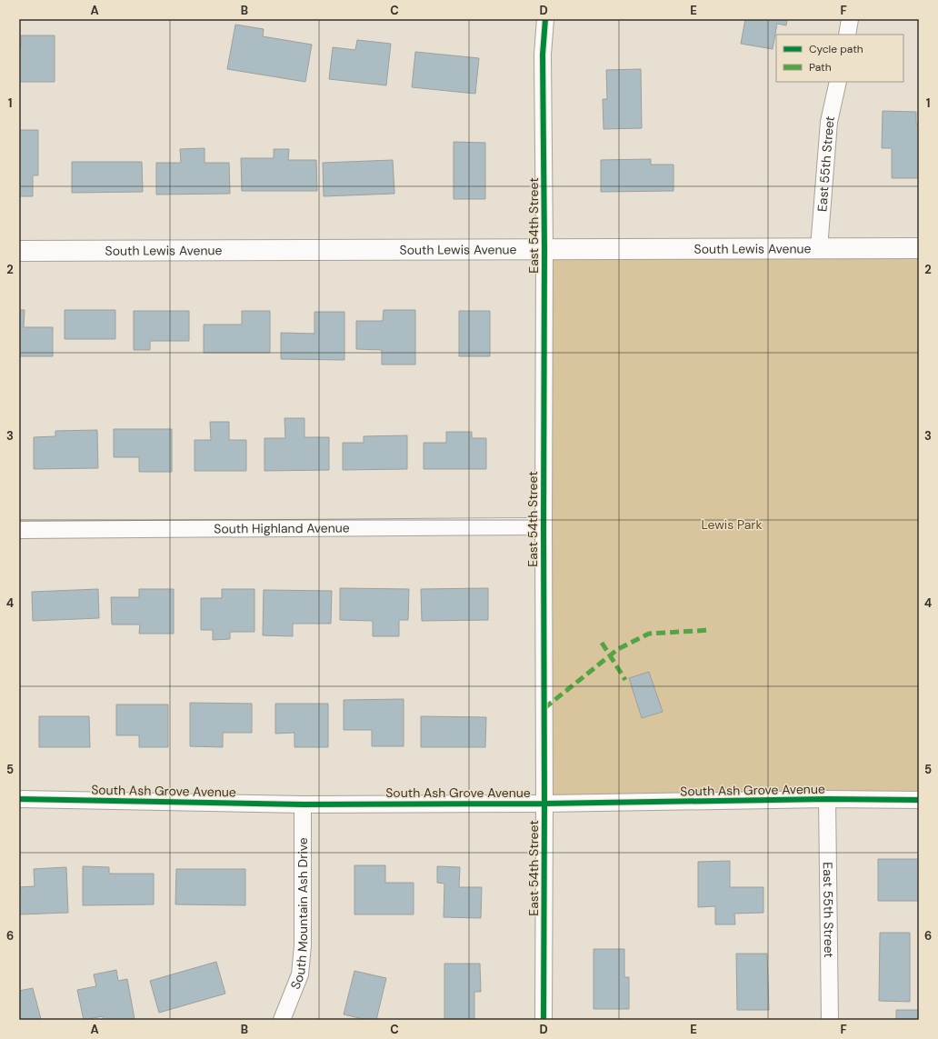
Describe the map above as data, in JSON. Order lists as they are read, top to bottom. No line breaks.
{"streets":{"street":["East 55th Street","East 54th Street","South Lewis Avenue","South Highland Avenue","South Ash Grove Avenue","South Mountain Ash Drive"]},"crossings":[["East 55th Street","South Lewis Avenue"],["East 55th Street","South Ash Grove Avenue"],["East 54th Street","South Lewis Avenue"],["East 54th Street","South Highland Avenue"],["East 54th Street","South Ash Grove Avenue"],["South Ash Grove Avenue","South Mountain Ash Drive"]],"parks":["Lewis Park"],"legend":["Cycle path","Path"],"grid":{"columns":["A","B","C","D","E","F"],"rows":["1","2","3","4","5","6"]}}
